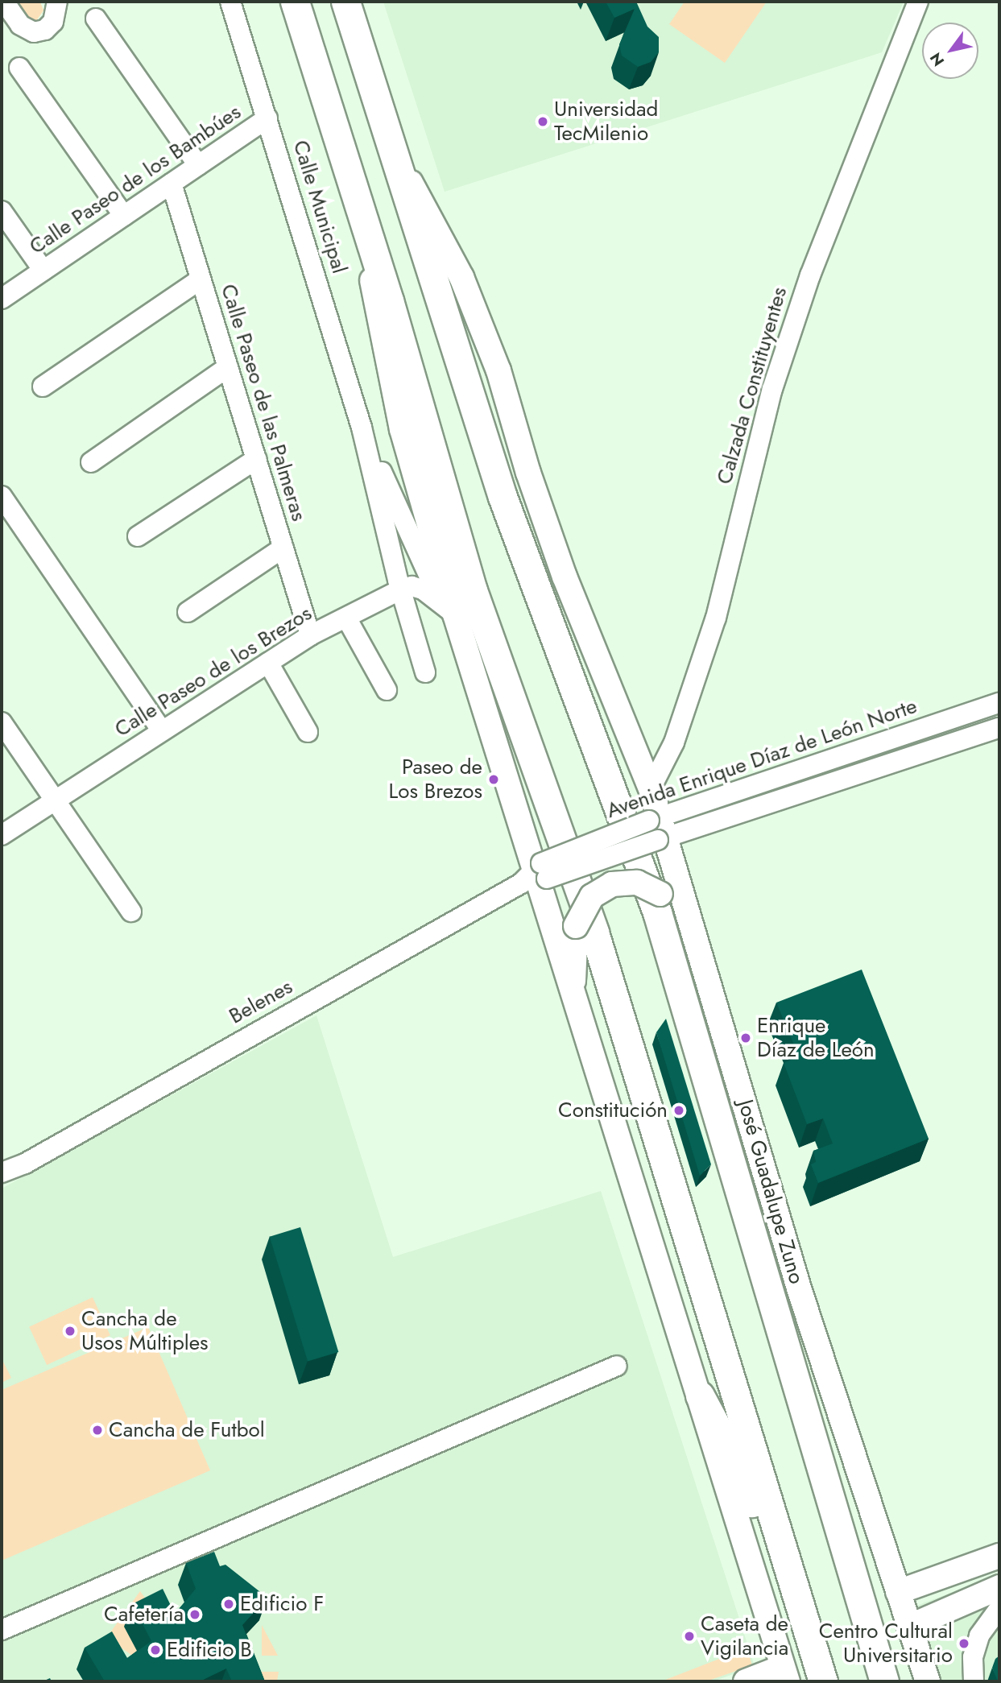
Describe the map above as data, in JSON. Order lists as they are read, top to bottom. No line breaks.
{"streets":{"main road":["José Guadalupe Zuno"],"street":["Calle Paseo de los Bambúes","Calle Municipal","Calzada Constituyentes","Calle Paseo de las Palmeras","Calle Paseo de los Brezos","Avenida Enrique Díaz de León Norte","Belenes"]},"crossings":[["Calle Paseo de los Bambúes","Calle Municipal"],["Calle Paseo de los Bambúes","Calle Paseo de las Palmeras"],["Calle Municipal","Calle Paseo de los Brezos"],["Calzada Constituyentes","José Guadalupe Zuno"],["Calle Paseo de las Palmeras","Calle Paseo de los Brezos"],["Avenida Enrique Díaz de León Norte","Belenes"],["Avenida Enrique Díaz de León Norte","José Guadalupe Zuno"]],"places":["Universidad TecMilenio","Paseo de Los Brezos","Enrique Díaz de León","Constitución","Cancha de Usos Múltiples","Cancha de Futbol","Edificio F","Cafetería","Caseta de Vigilancia","Centro Cultural Universitario","Edificio B"],"north":"bottom left"}
